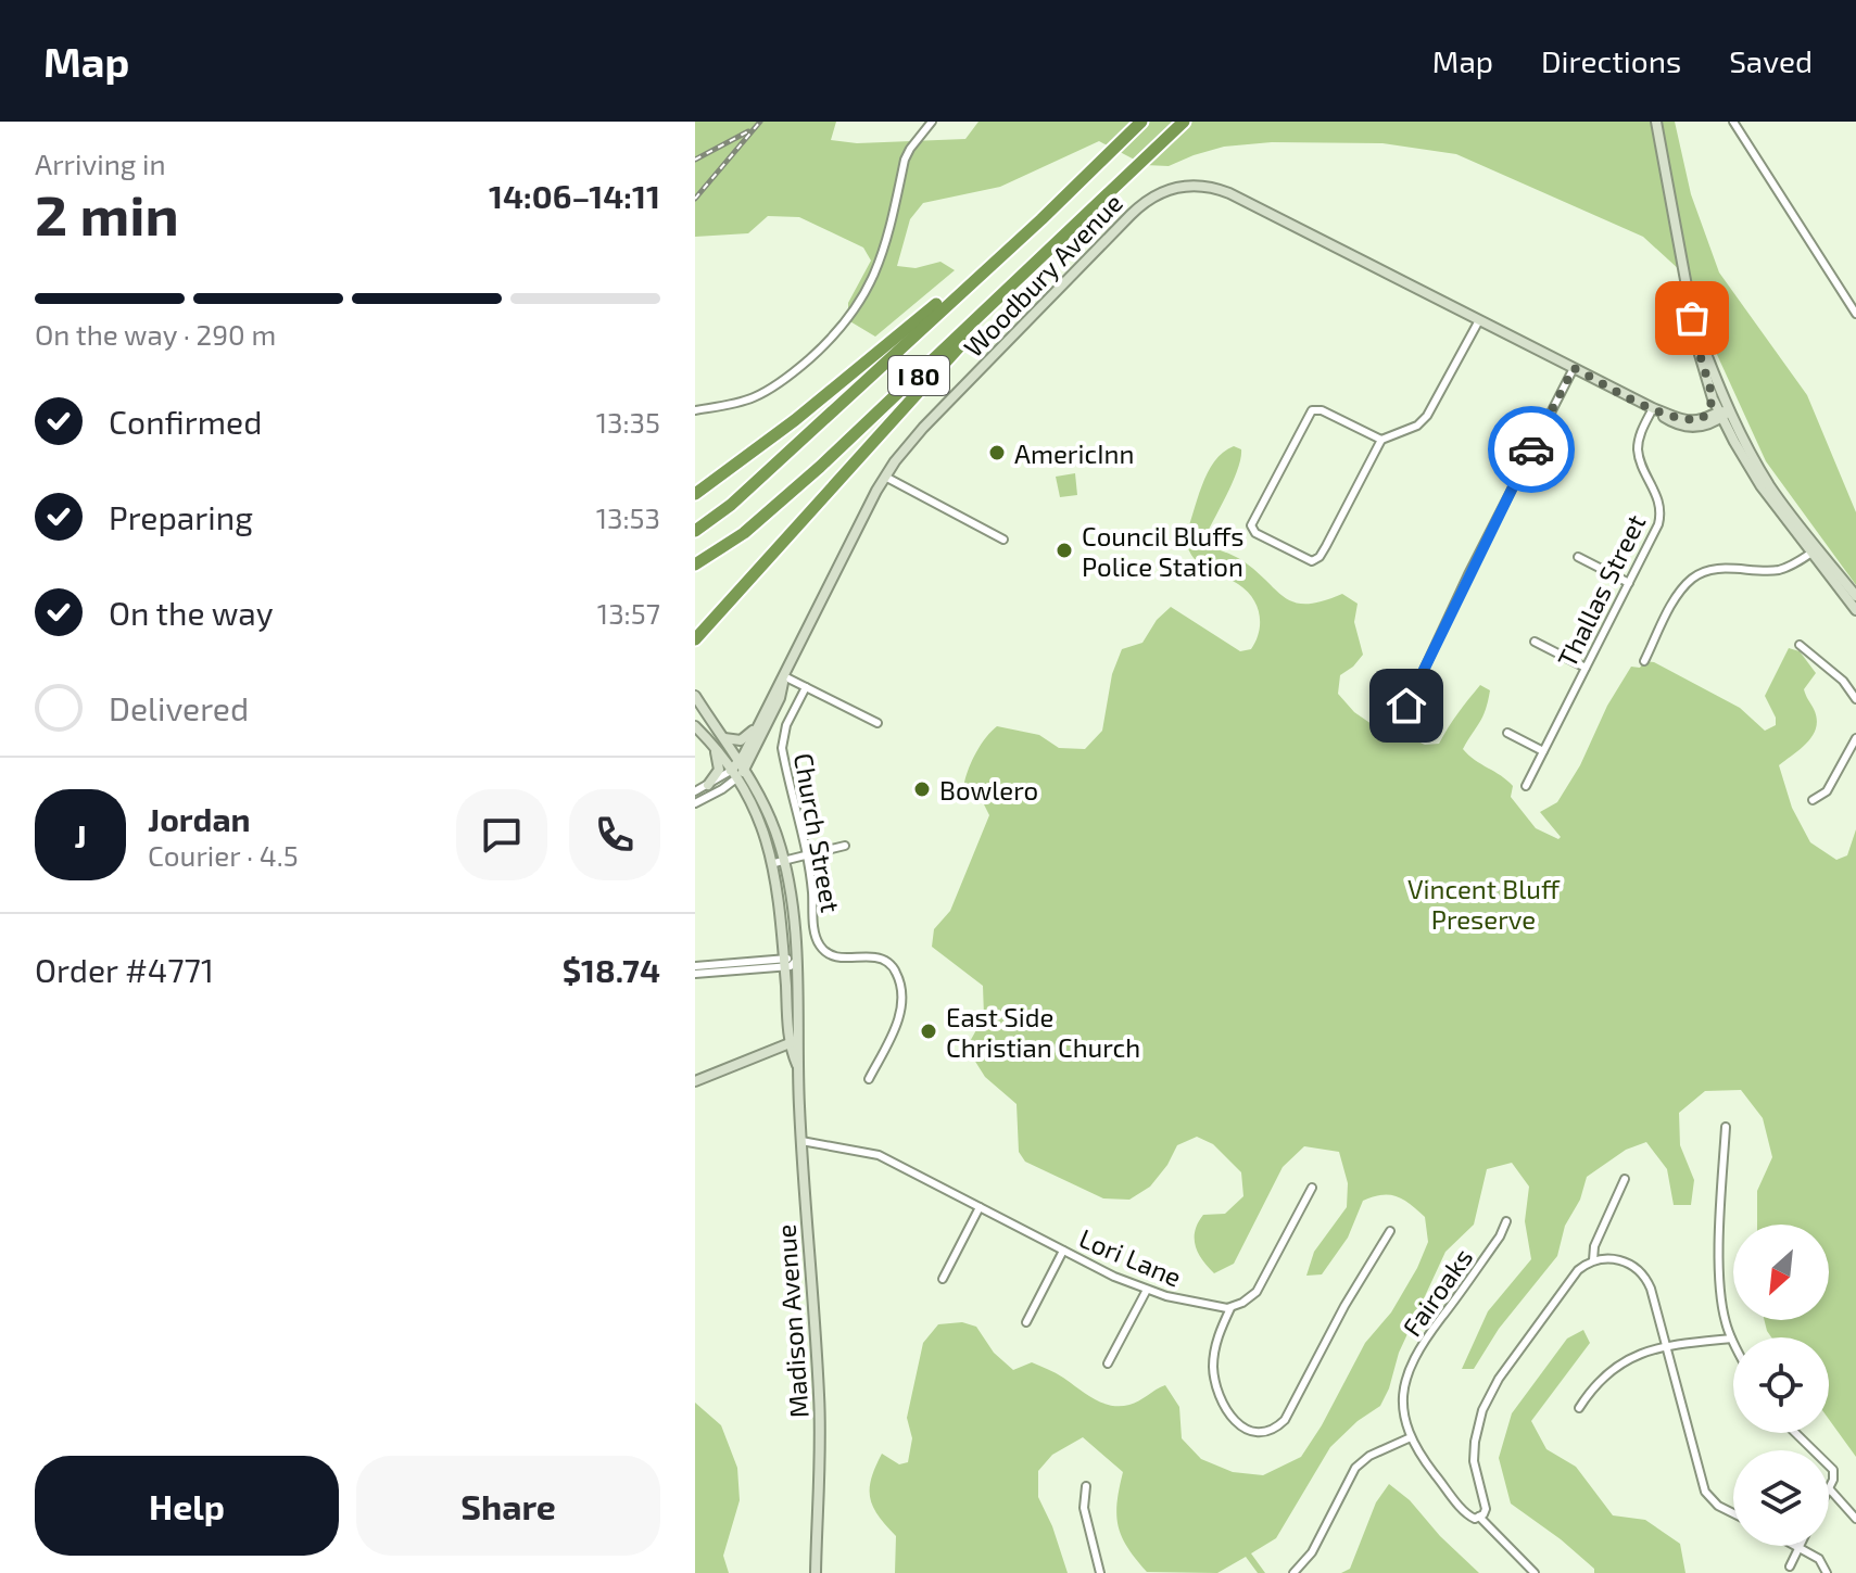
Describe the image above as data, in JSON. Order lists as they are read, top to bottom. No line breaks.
{"streets":{"highway":["I 80"],"main road":["Woodbury Avenue","Madison Avenue"],"street":["Thallas Street","Church Street","Lori Lane","Fairoaks"]},"crossings":[["Woodbury Avenue","Thallas Street"],["Woodbury Avenue","Madison Avenue"],["Lori Lane","Madison Avenue"]],"parks":["Vincent Bluff Preserve"],"places":["AmericInn","Council Bluffs Police Station","Bowlero","East Side Christian Church"],"north":"bottom left","page":{"header":"Map","nav":["Map","Directions","Saved"],"heading":["2 min","Arriving in","14:06–14:11"],"panel":["Jordan","Courier · 4.5","Order #4771","$18.74"],"bar":"On the way · 290 m","list":[["Confirmed","13:35"],["Preparing","13:53"],["On the way","13:57"],"Delivered"],"round":"J","buttons":["Help","Share"]}}
